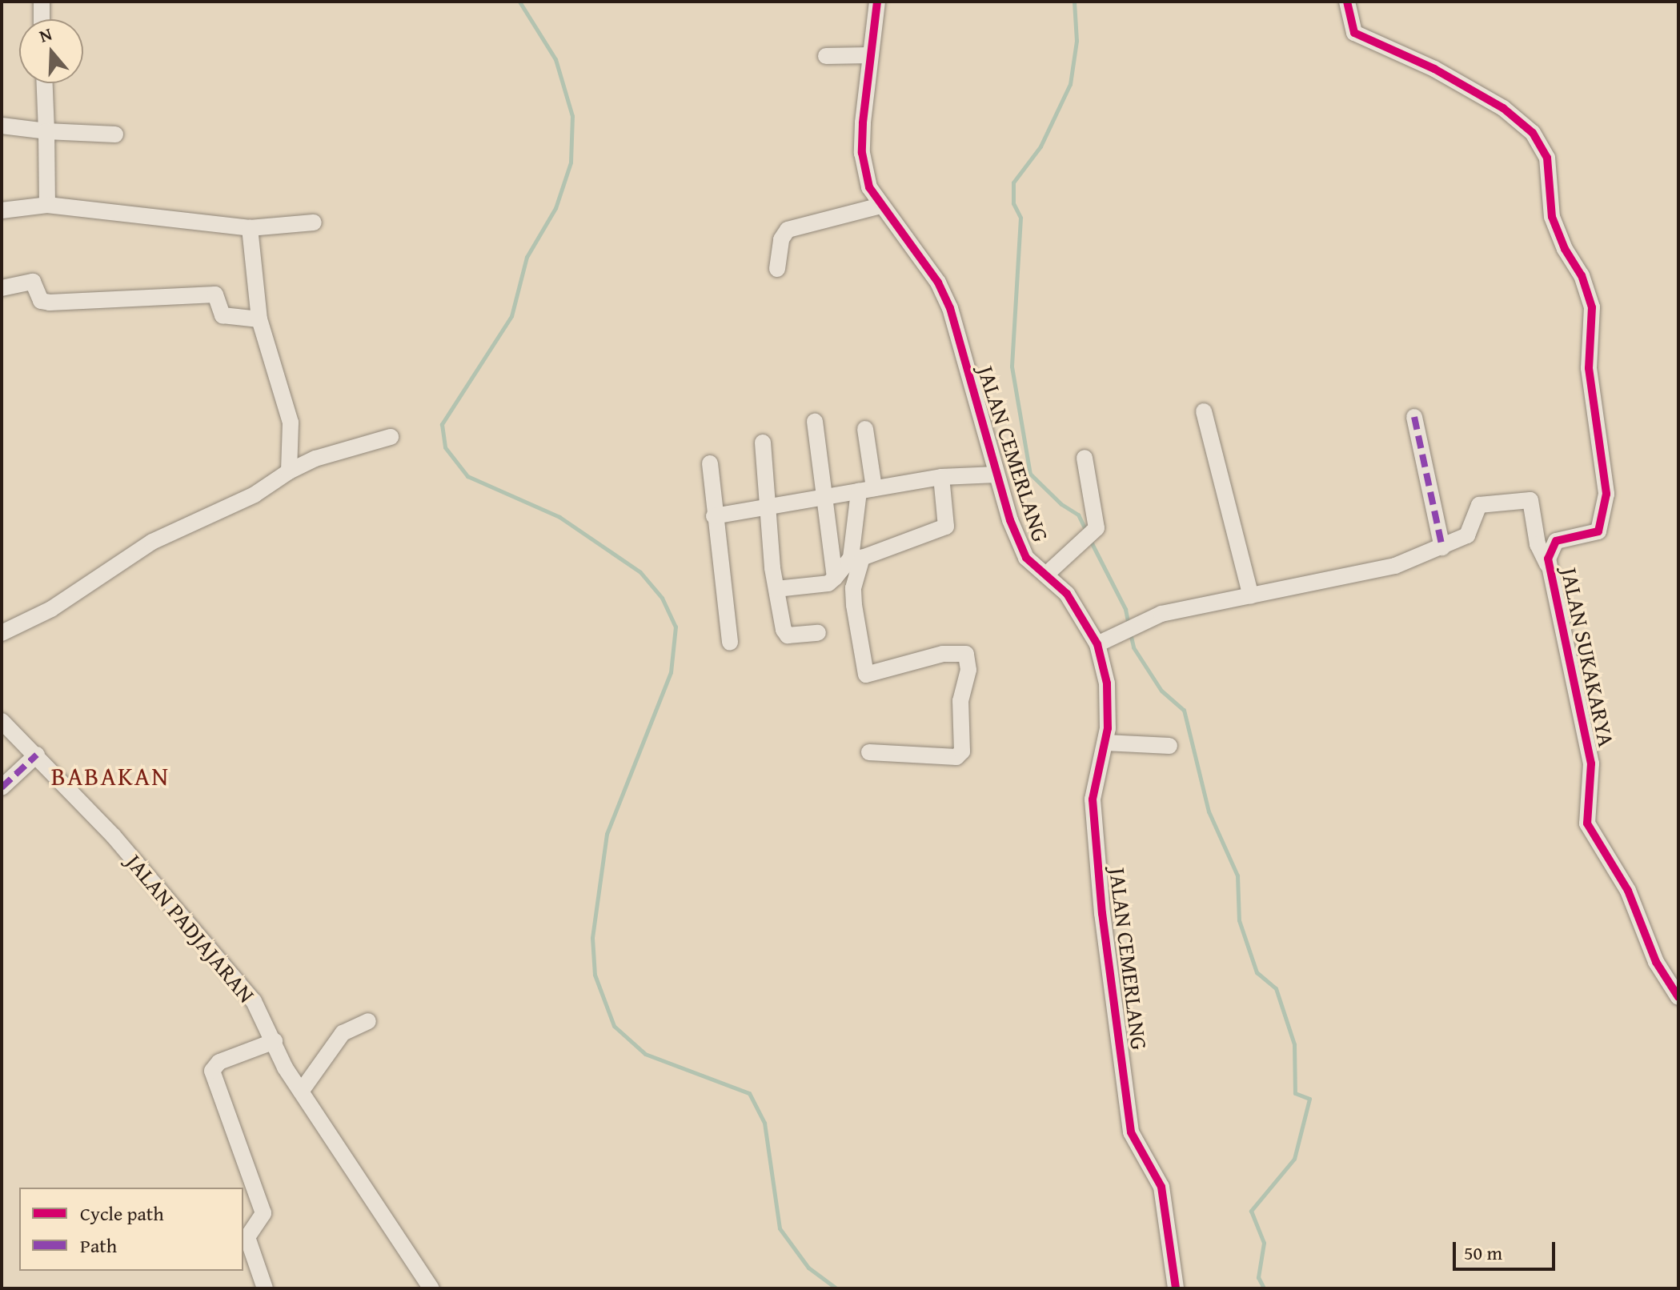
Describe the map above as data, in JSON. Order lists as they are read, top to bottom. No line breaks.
{"streets":{"street":["JALAN CEMERLANG","JALAN SUKAKARYA","JALAN PADJAJARAN"]},"districts":["BABAKAN"],"legend":["Cycle path","Path"],"scale_bar":"50 m","north":"top"}
